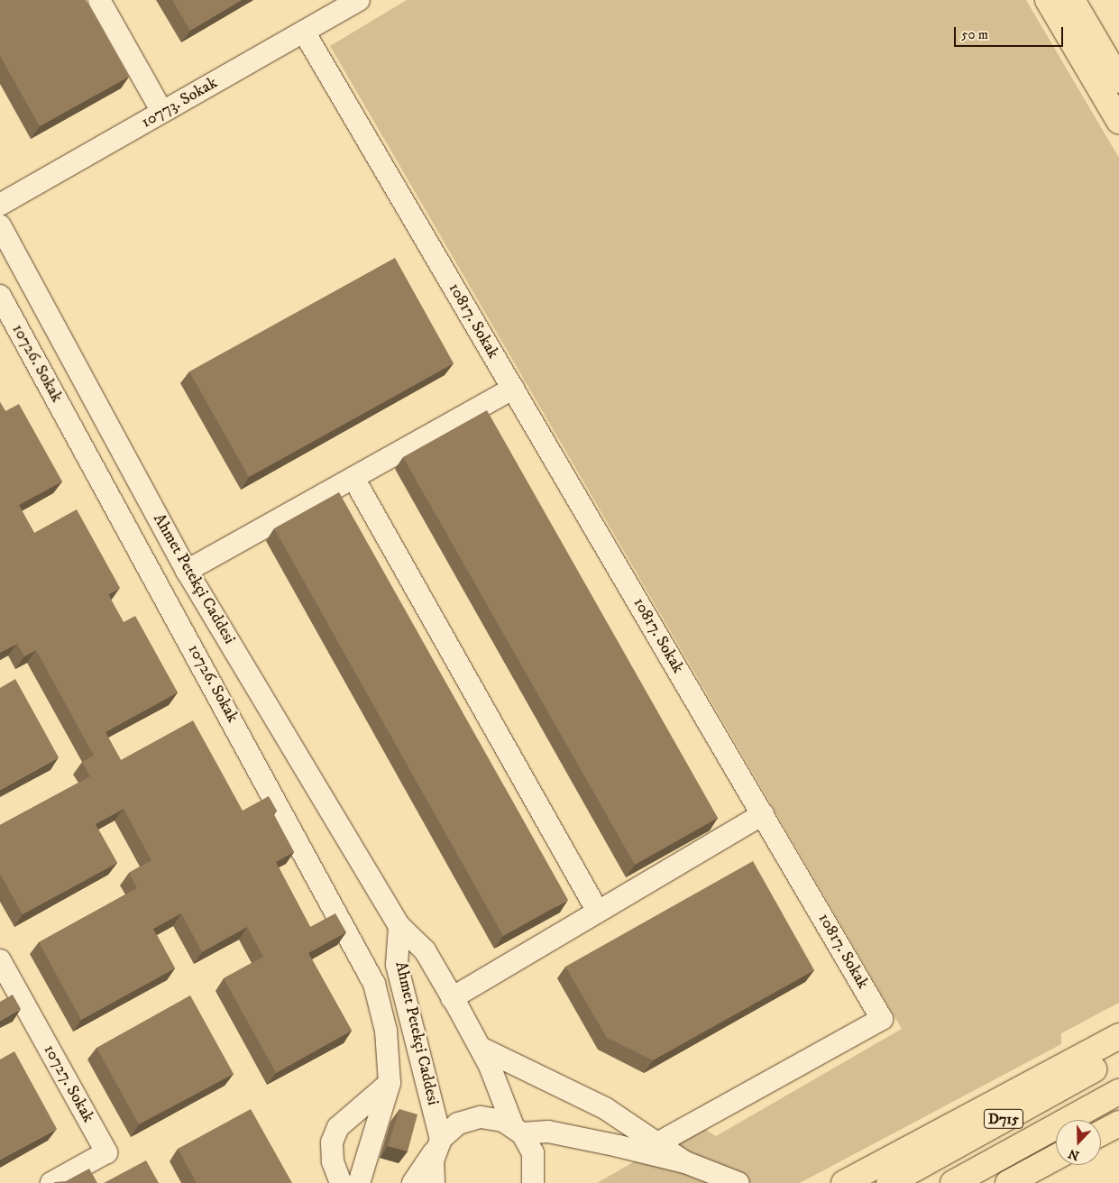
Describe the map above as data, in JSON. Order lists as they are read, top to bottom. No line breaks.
{"streets":{"main road":["D715"],"street":["10773. Sokak","10817. Sokak","10726. Sokak","Ahmet Petekçi Caddesi","10727. Sokak"]},"crossings":[["10773. Sokak","10817. Sokak"]],"scale_bar":"50 m","north":"bottom"}
